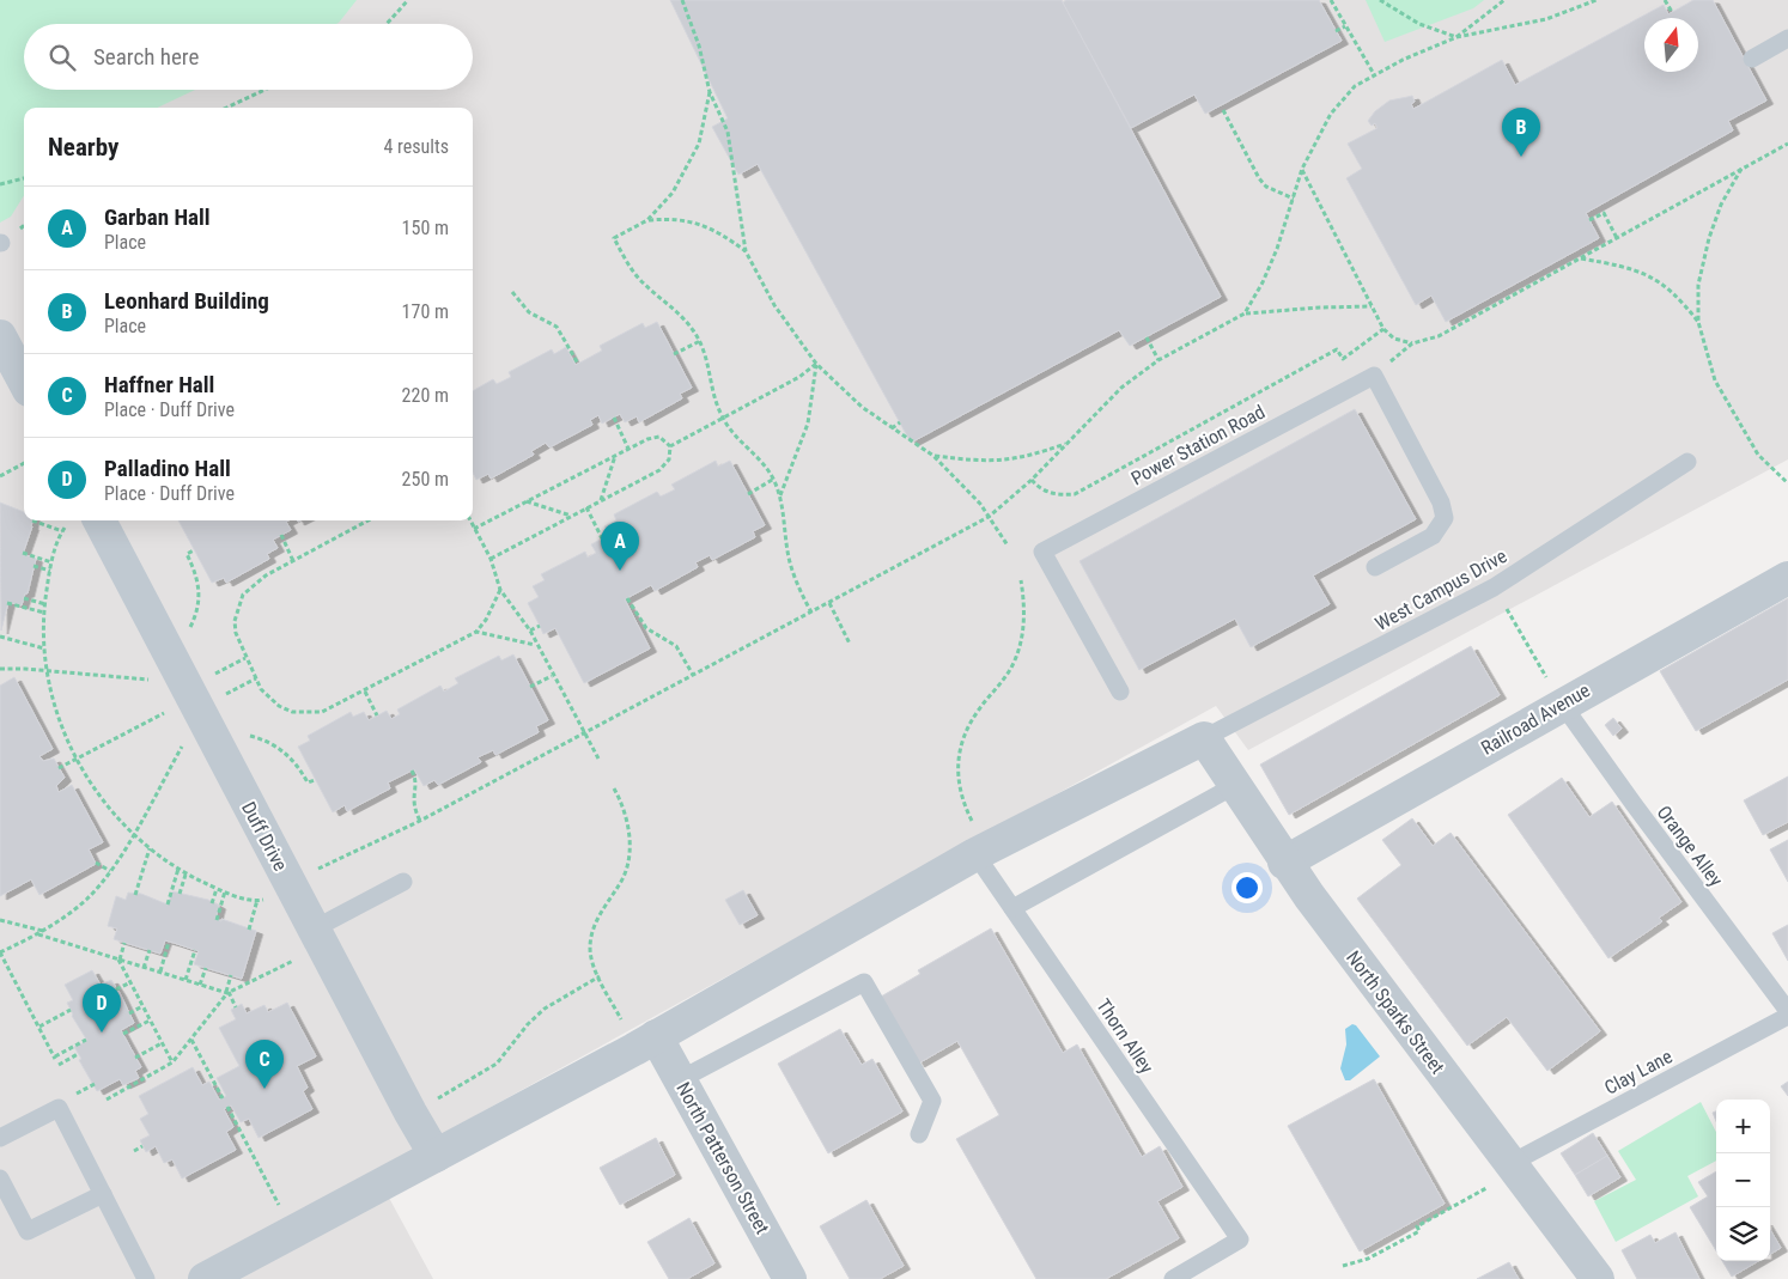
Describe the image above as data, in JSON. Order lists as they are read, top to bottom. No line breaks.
{"streets":{"street":["Railroad Avenue","Duff Drive","North Sparks Street","North Patterson Street"],"lane":["Power Station Road","West Campus Drive","Orange Alley","Thorn Alley","Clay Lane"]},"crossings":[["West Campus Drive","North Sparks Street"],["Railroad Avenue","Orange Alley"],["Railroad Avenue","North Sparks Street"],["North Sparks Street","Clay Lane"]],"north":"top","page":{"search":"Search here","pins":["B","A","D","C"],"heading":["Nearby","4 results"],"list":[{"mark":"A","name":"Garban Hall","note":"Place","value":"150 m"},{"mark":"B","name":"Leonhard Building","note":"Place","value":"170 m"},{"mark":"C","name":"Haffner Hall","note":"Place · Duff Drive","value":"220 m"},{"mark":"D","name":"Palladino Hall","note":"Place · Duff Drive","value":"250 m"}],"map_buttons":["+","−"]}}
